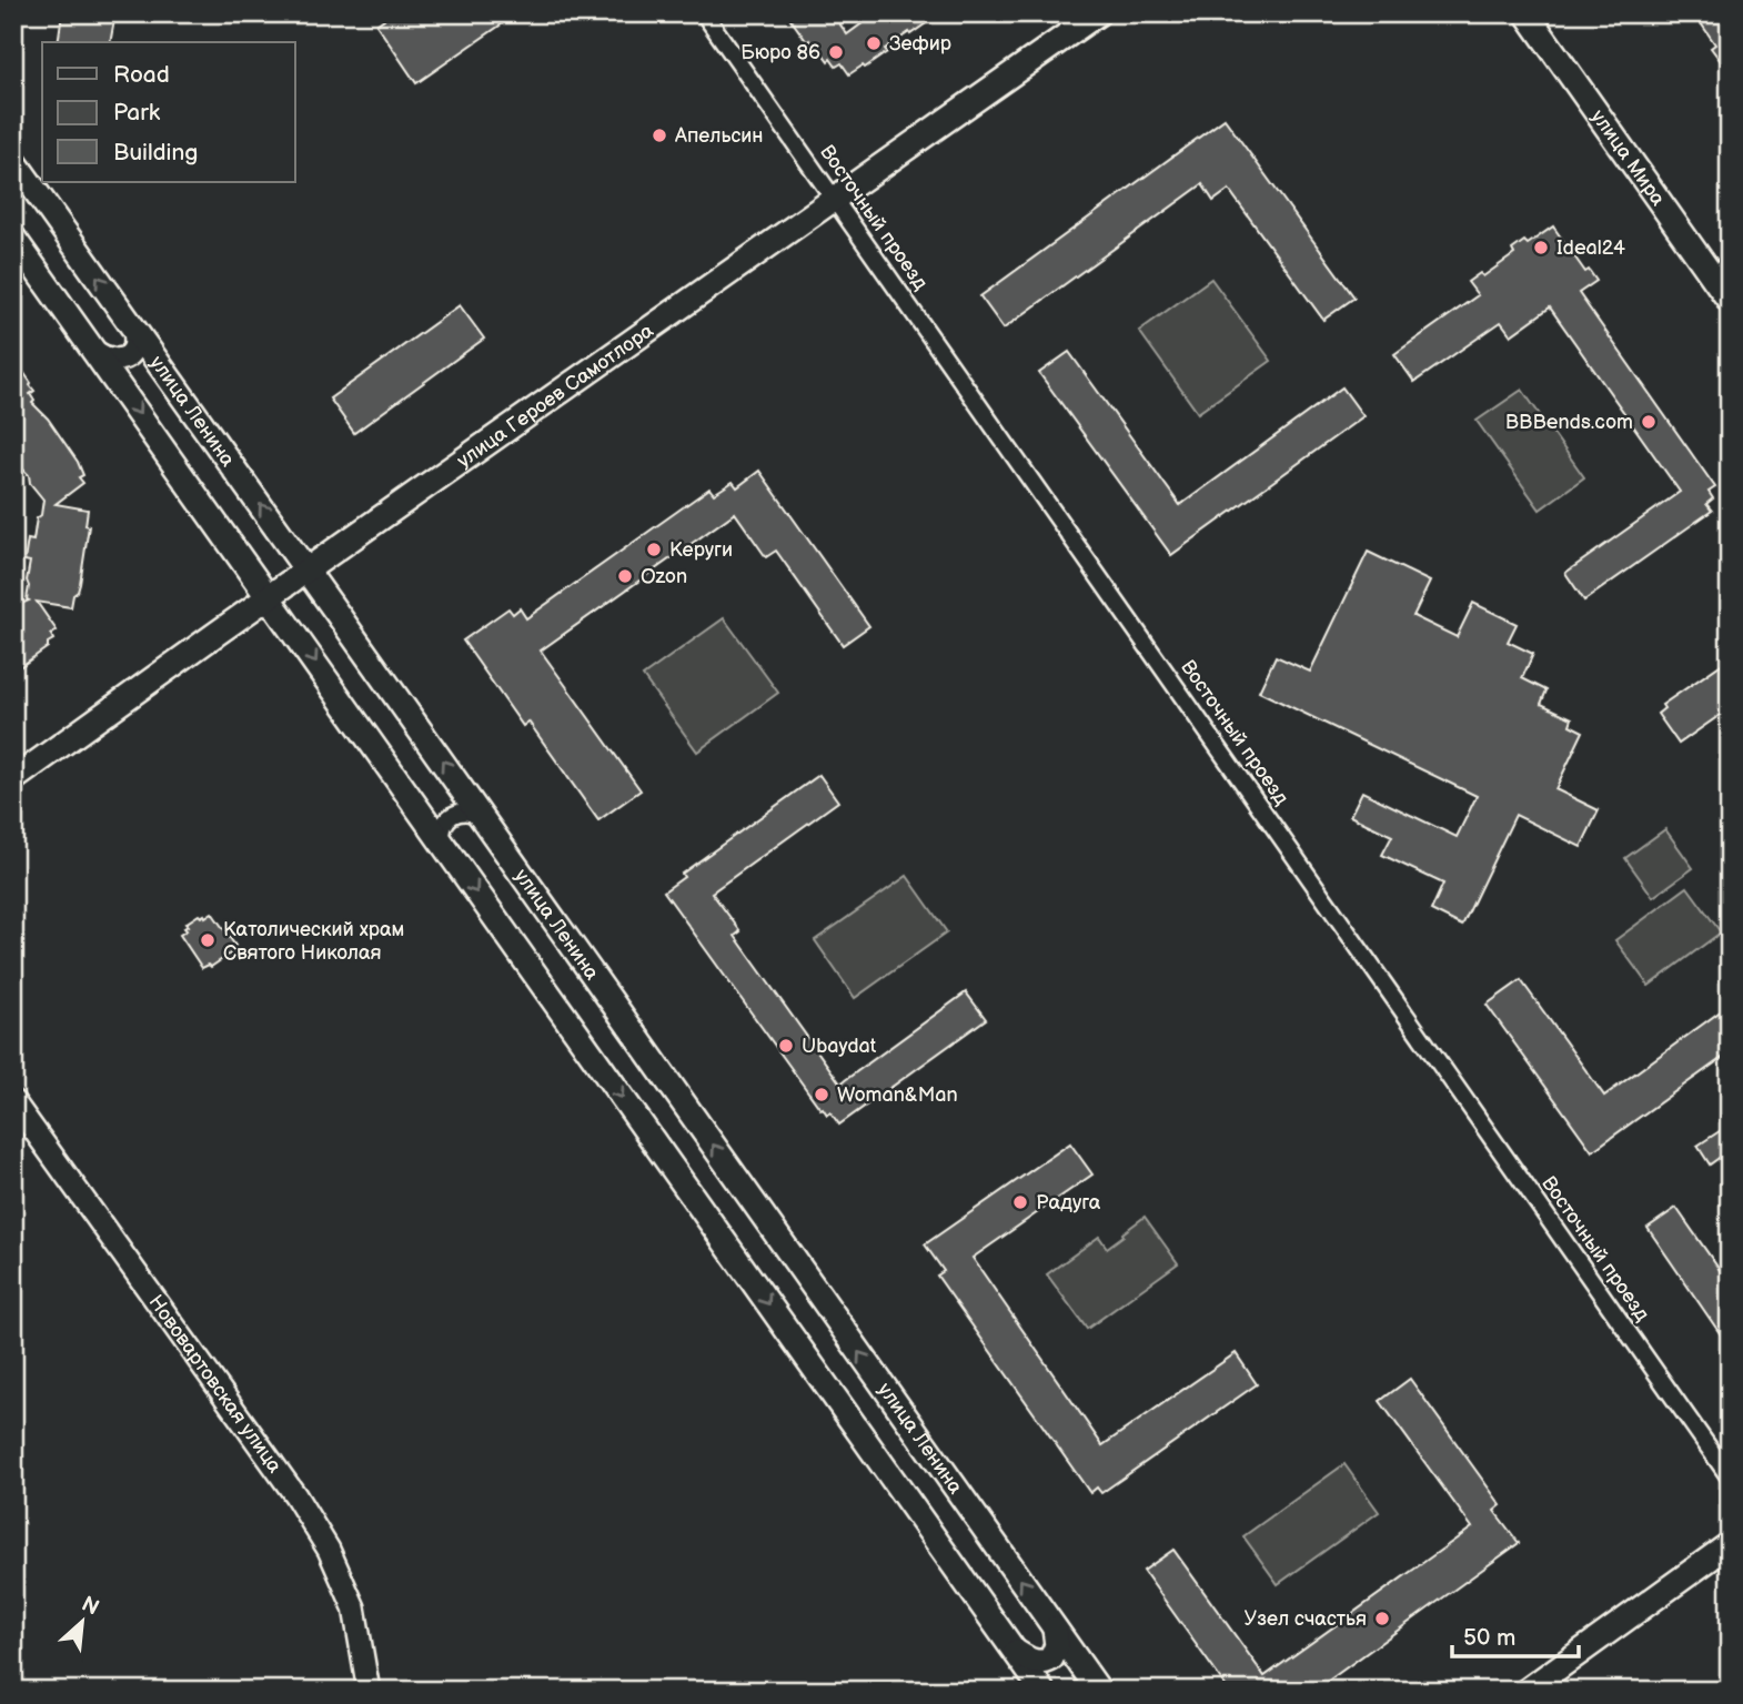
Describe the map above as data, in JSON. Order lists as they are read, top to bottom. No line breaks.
{"streets":{"main road":["улица Мира","улица Героев Самотлора","улица Ленина","Нововартовская улица"],"street":["Восточный проезд"]},"crossings":[["Восточный проезд","улица Героев Самотлора"],["улица Героев Самотлора","улица Ленина"]],"places":["Зефир","Бюро 86","Апельсин","Ideal24","BBBends.com","Керуги","Ozon","Католический храм Святого Николая","Ubaydat","Woman&Man","Радуга","Узел счастья"],"legend":["Road","Park","Building"],"scale_bar":"50 m","north":"top right"}
